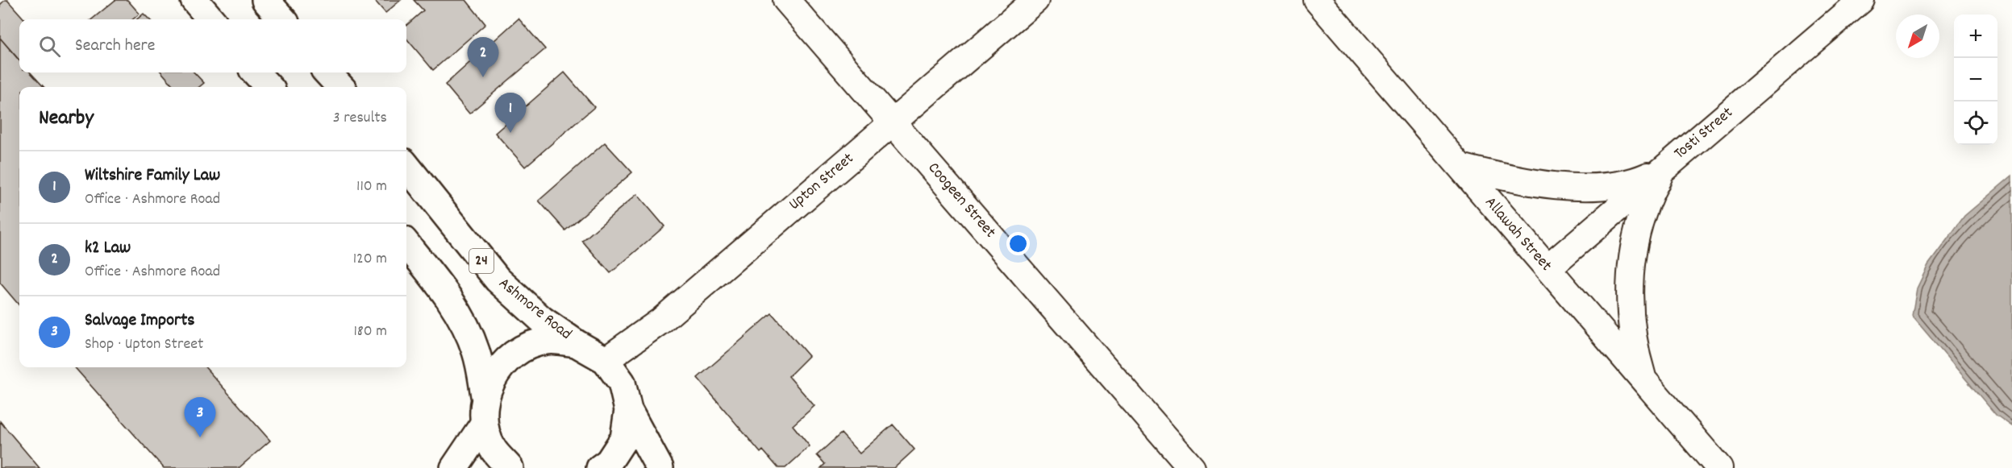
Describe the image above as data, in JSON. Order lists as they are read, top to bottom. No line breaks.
{"streets":{"main road":["24","Ashmore Road"],"street":["Tosti Street","Upton Street","Coogeen Street","Allawah Street"]},"crossings":[["Tosti Street","Allawah Street"],["Upton Street","Coogeen Street"],["Upton Street","24"],["24","Ashmore Road"]],"north":"bottom left","page":{"map_buttons":["+","−"],"search":"Search here","pins":["2","1","3"],"heading":["Nearby","3 results"],"list":[{"mark":"1","name":"Wiltshire Family Law","note":"Office · Ashmore Road","value":"110 m"},{"mark":"2","name":"k2 Law","note":"Office · Ashmore Road","value":"120 m"},{"mark":"3","name":"Salvage Imports","note":"Shop · Upton Street","value":"180 m"}]}}
